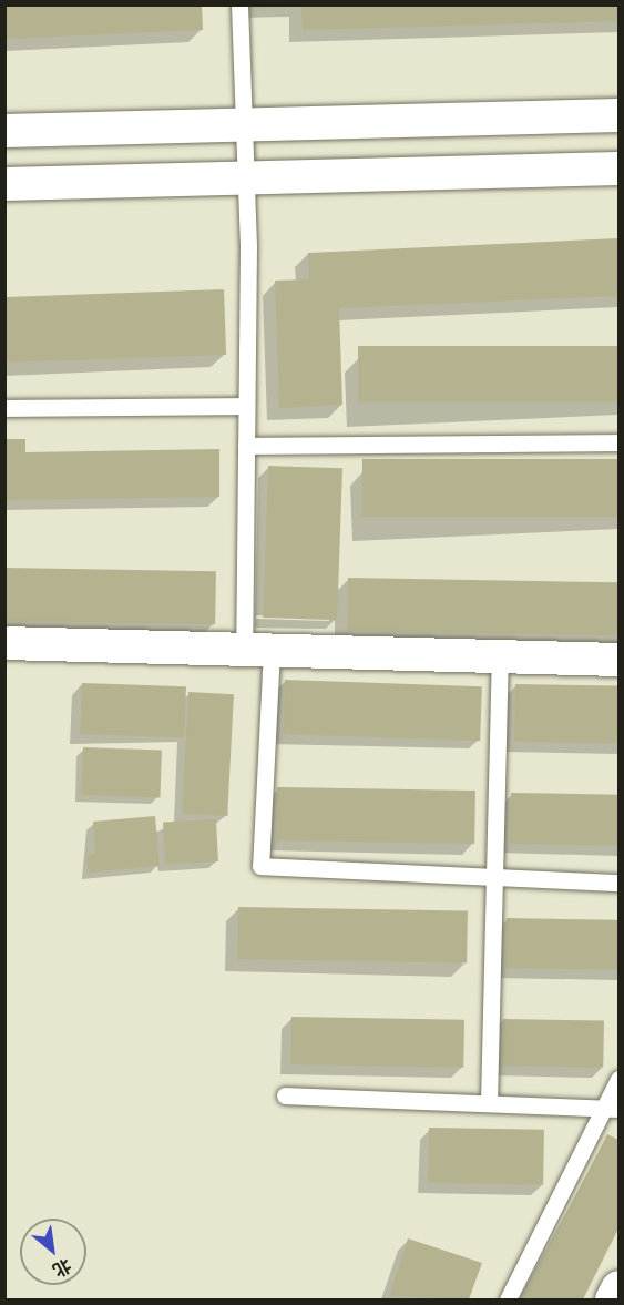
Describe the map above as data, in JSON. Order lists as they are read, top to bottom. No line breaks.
{"north":"bottom right"}
